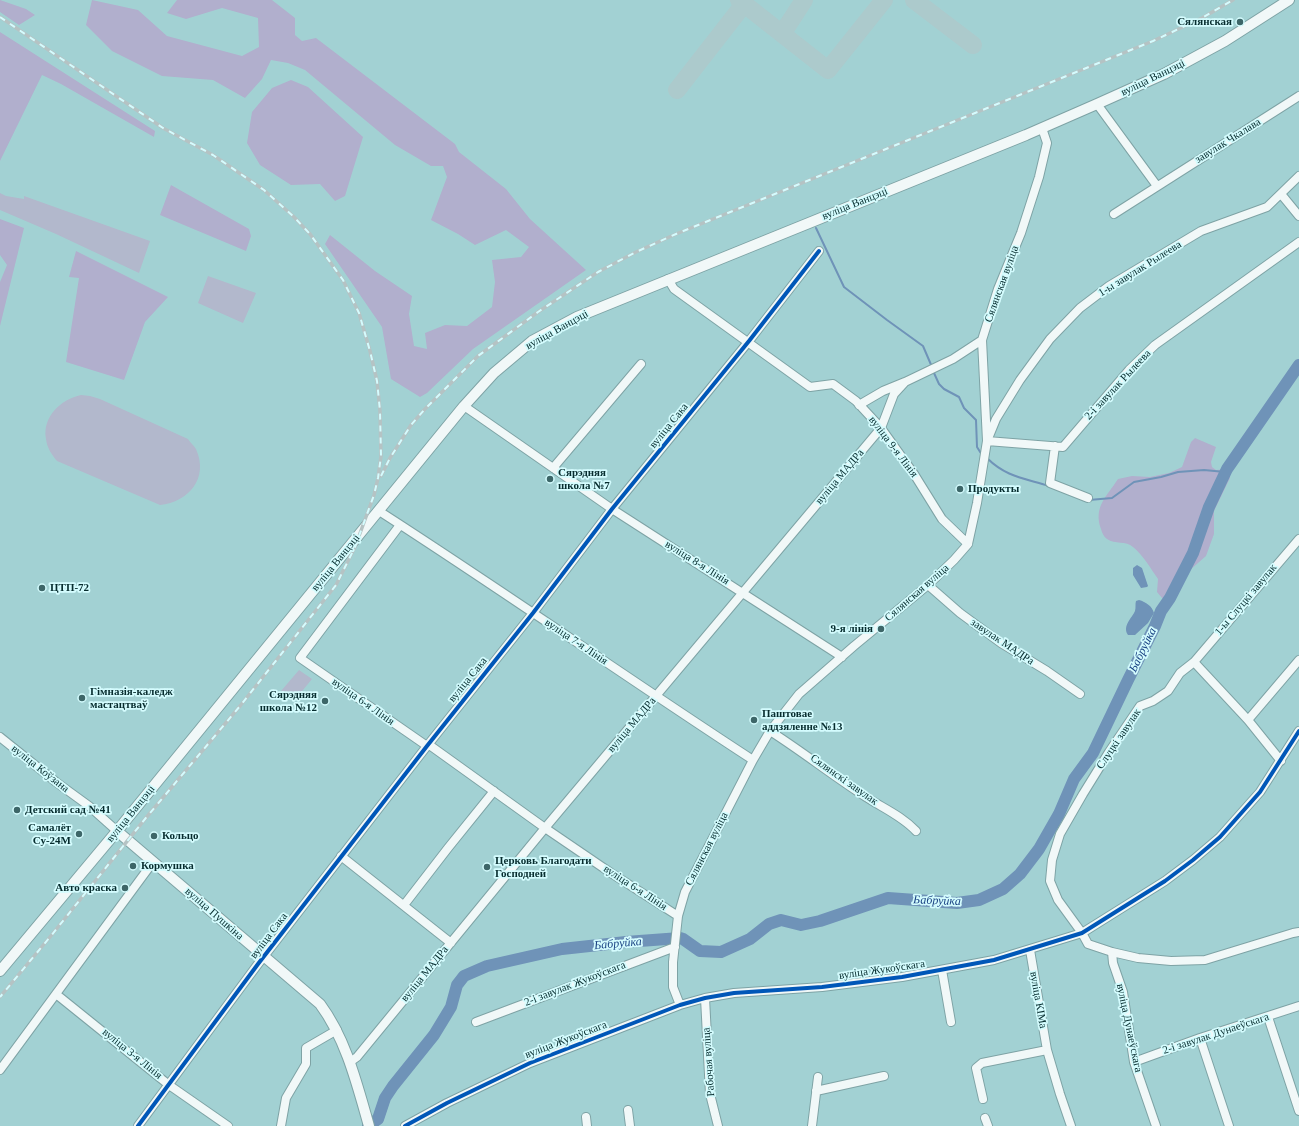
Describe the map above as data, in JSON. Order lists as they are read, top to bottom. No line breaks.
{"streets":{"main road":["вуліца Ванцэці","вуліца Пушкіна"],"street":["завулак Чкалава","1-ы завулак Рылеева","Сялянская вуліца","2-і завулак Рылеева","вуліца Сака","вуліца 9-я Лінія","вуліца МАДРа","вуліца 8-я Лінія","1-ы Слуцкі завулак","вуліца 7-я Лінія","завулак МАДРа","вуліца 6-я Лінія","Слуцкі завулак","вуліца Коўзана","Сялянскі завулак","вуліца Жукоўскага","2-і завулак Жукоўскага","вуліца КІМа","вуліца Дунаеўскага","2-і завулак Дунаеўскага","вуліца 3-я Лінія","Рабочая вуліца"]},"crossings":[["вуліца Ванцэці","Сялянская вуліца"],["вуліца Ванцэці","вуліца 9-я Лінія"],["вуліца Ванцэці","вуліца 8-я Лінія"],["вуліца Ванцэці","вуліца 7-я Лінія"],["вуліца Ванцэці","вуліца Коўзана"],["вуліца Ванцэці","вуліца Пушкіна"],["1-ы завулак Рылеева","Сялянская вуліца"],["Сялянская вуліца","вуліца 9-я Лінія"],["Сялянская вуліца","вуліца МАДРа"],["Сялянская вуліца","вуліца 8-я Лінія"],["Сялянская вуліца","вуліца 7-я Лінія"],["Сялянская вуліца","завулак МАДРа"],["Сялянская вуліца","вуліца 6-я Лінія"],["Сялянская вуліца","Сялянскі завулак"],["Сялянская вуліца","вуліца Жукоўскага"],["Сялянская вуліца","2-і завулак Жукоўскага"],["вуліца Сака","вуліца 9-я Лінія"],["вуліца Сака","вуліца 8-я Лінія"],["вуліца Сака","вуліца 7-я Лінія"],["вуліца Сака","вуліца 6-я Лінія"],["вуліца Сака","вуліца Пушкіна"],["вуліца Сака","вуліца 3-я Лінія"],["вуліца 9-я Лінія","вуліца МАДРа"],["вуліца МАДРа","вуліца 8-я Лінія"],["вуліца МАДРа","вуліца 7-я Лінія"],["вуліца МАДРа","вуліца 6-я Лінія"],["вуліца МАДРа","вуліца Пушкіна"],["1-ы Слуцкі завулак","Слуцкі завулак"],["вуліца 7-я Лінія","вуліца 6-я Лінія"],["Слуцкі завулак","вуліца Жукоўскага"],["Слуцкі завулак","вуліца Дунаеўскага"],["вуліца Коўзана","вуліца Пушкіна"],["вуліца Жукоўскага","вуліца КІМа"],["вуліца Жукоўскага","Рабочая вуліца"],["вуліца Дунаеўскага","2-і завулак Дунаеўскага"]],"water":["Бабруйка"],"places":["Сялянская","Сярэдняя школа №7","Продукты","ЦТП-72","9-я лінія","Гімназія-каледж мастацтваў","Сярэдняя школа №12","Паштовае аддзяленне №13","Детский сад №41","Самалёт Су-24М","Кольцо","Кормушка","Церковь Благодати Господней","Авто краска"]}
